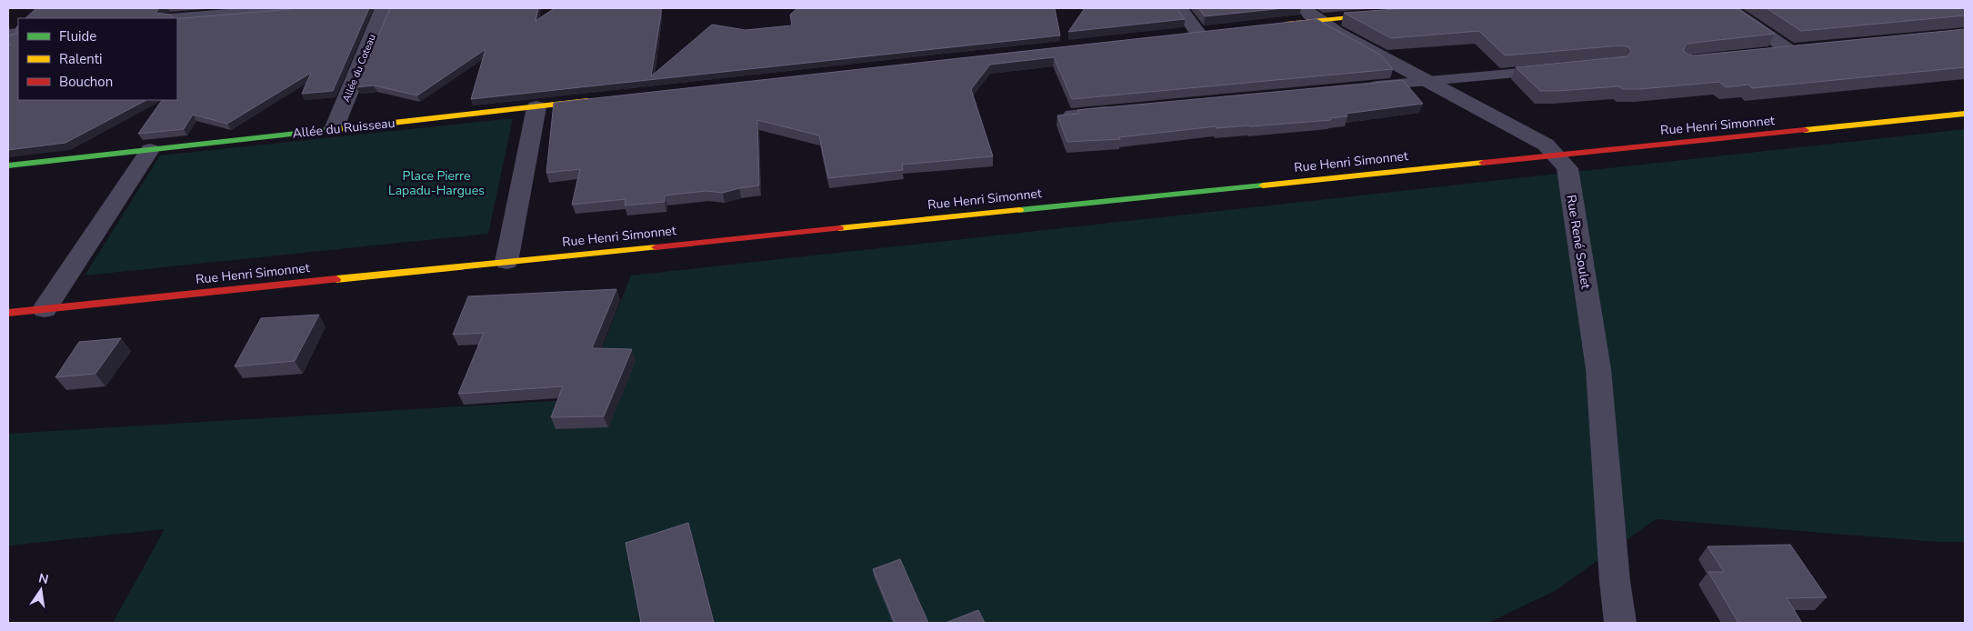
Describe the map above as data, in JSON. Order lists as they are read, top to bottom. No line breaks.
{"streets":{"street":["Allée du Coteau","Rue Henri Simonnet","Allée du Ruisseau","Rue René Soulet"]},"crossings":[["Allée du Coteau","Allée du Ruisseau"],["Rue Henri Simonnet","Rue René Soulet"]],"parks":["Place Pierre Lapadu-Hargues"],"legend":["Fluide","Ralenti","Bouchon"],"north":"top"}
